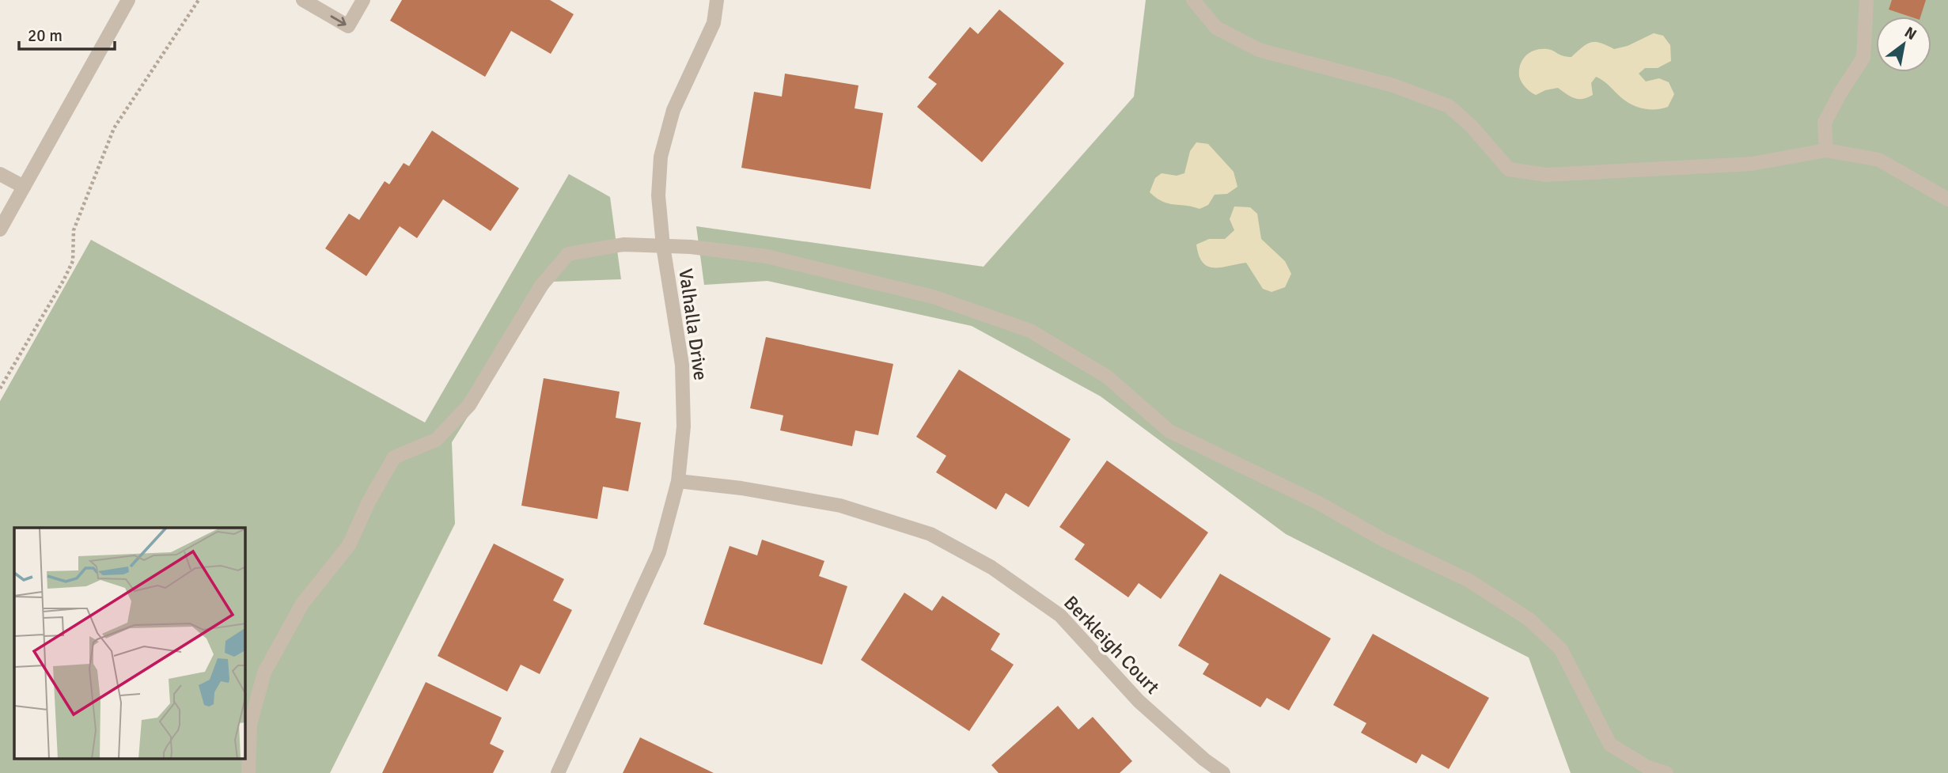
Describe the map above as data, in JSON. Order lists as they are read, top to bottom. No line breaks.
{"streets":{"street":["Valhalla Drive","Berkleigh Court"]},"crossings":[["Valhalla Drive","Berkleigh Court"]],"scale_bar":"20 m","north":"top right"}
